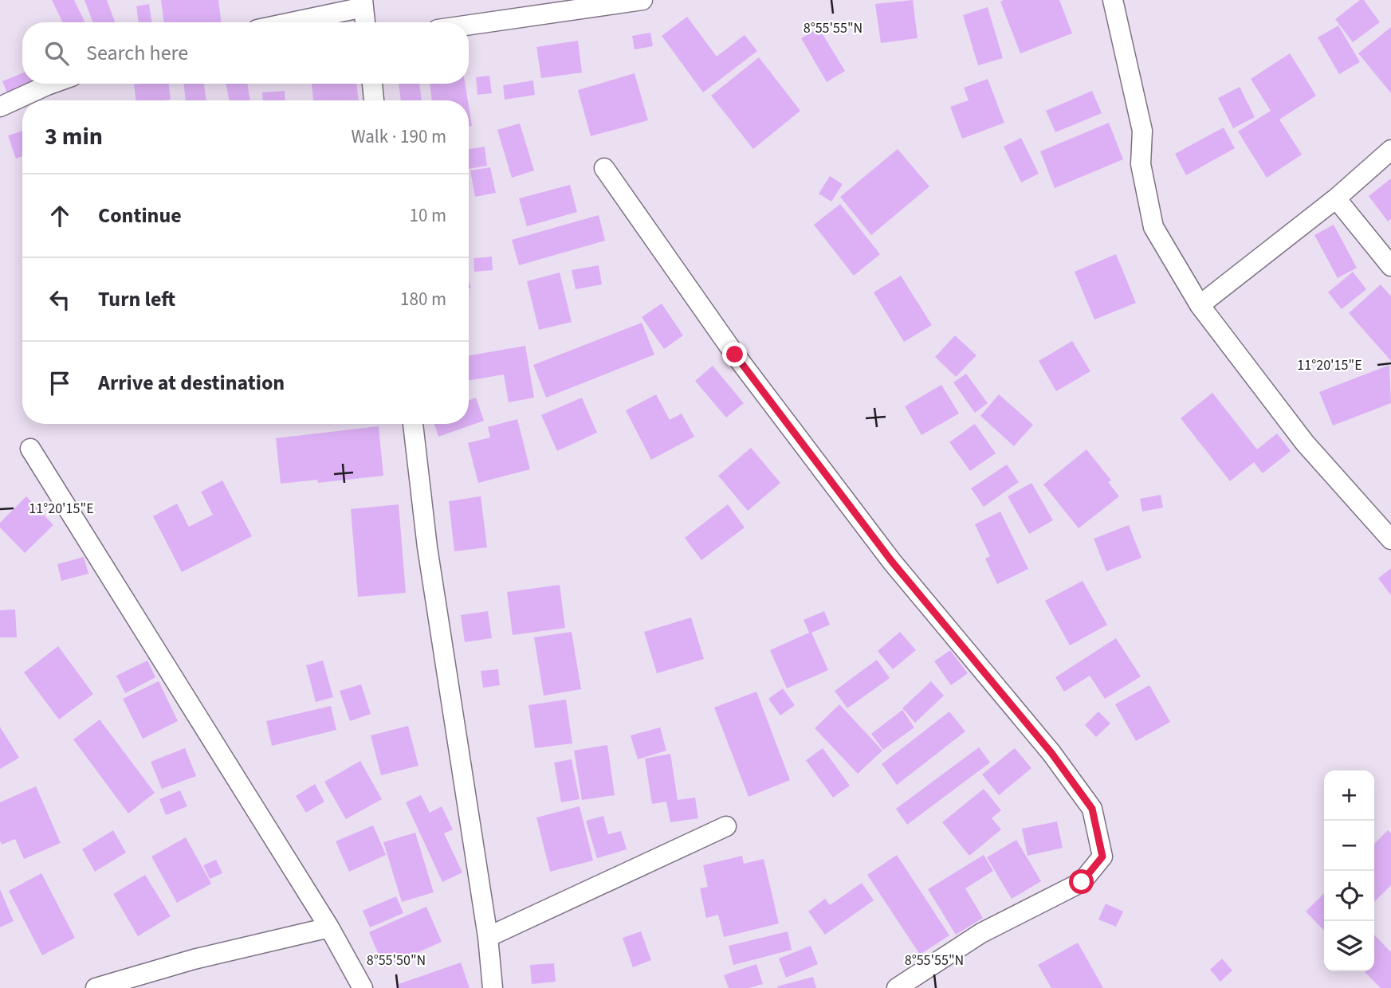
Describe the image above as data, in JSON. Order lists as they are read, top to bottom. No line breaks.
{"page":{"search":"Search here","heading":["3 min","Walk · 190 m"],"list":[["Continue","10 m"],["Turn left","180 m"],"Arrive at destination"],"map_buttons":["+","−"]},"coordinates":["8°55'55\"N","11°20'15\"E","8°55'50\"N"]}
